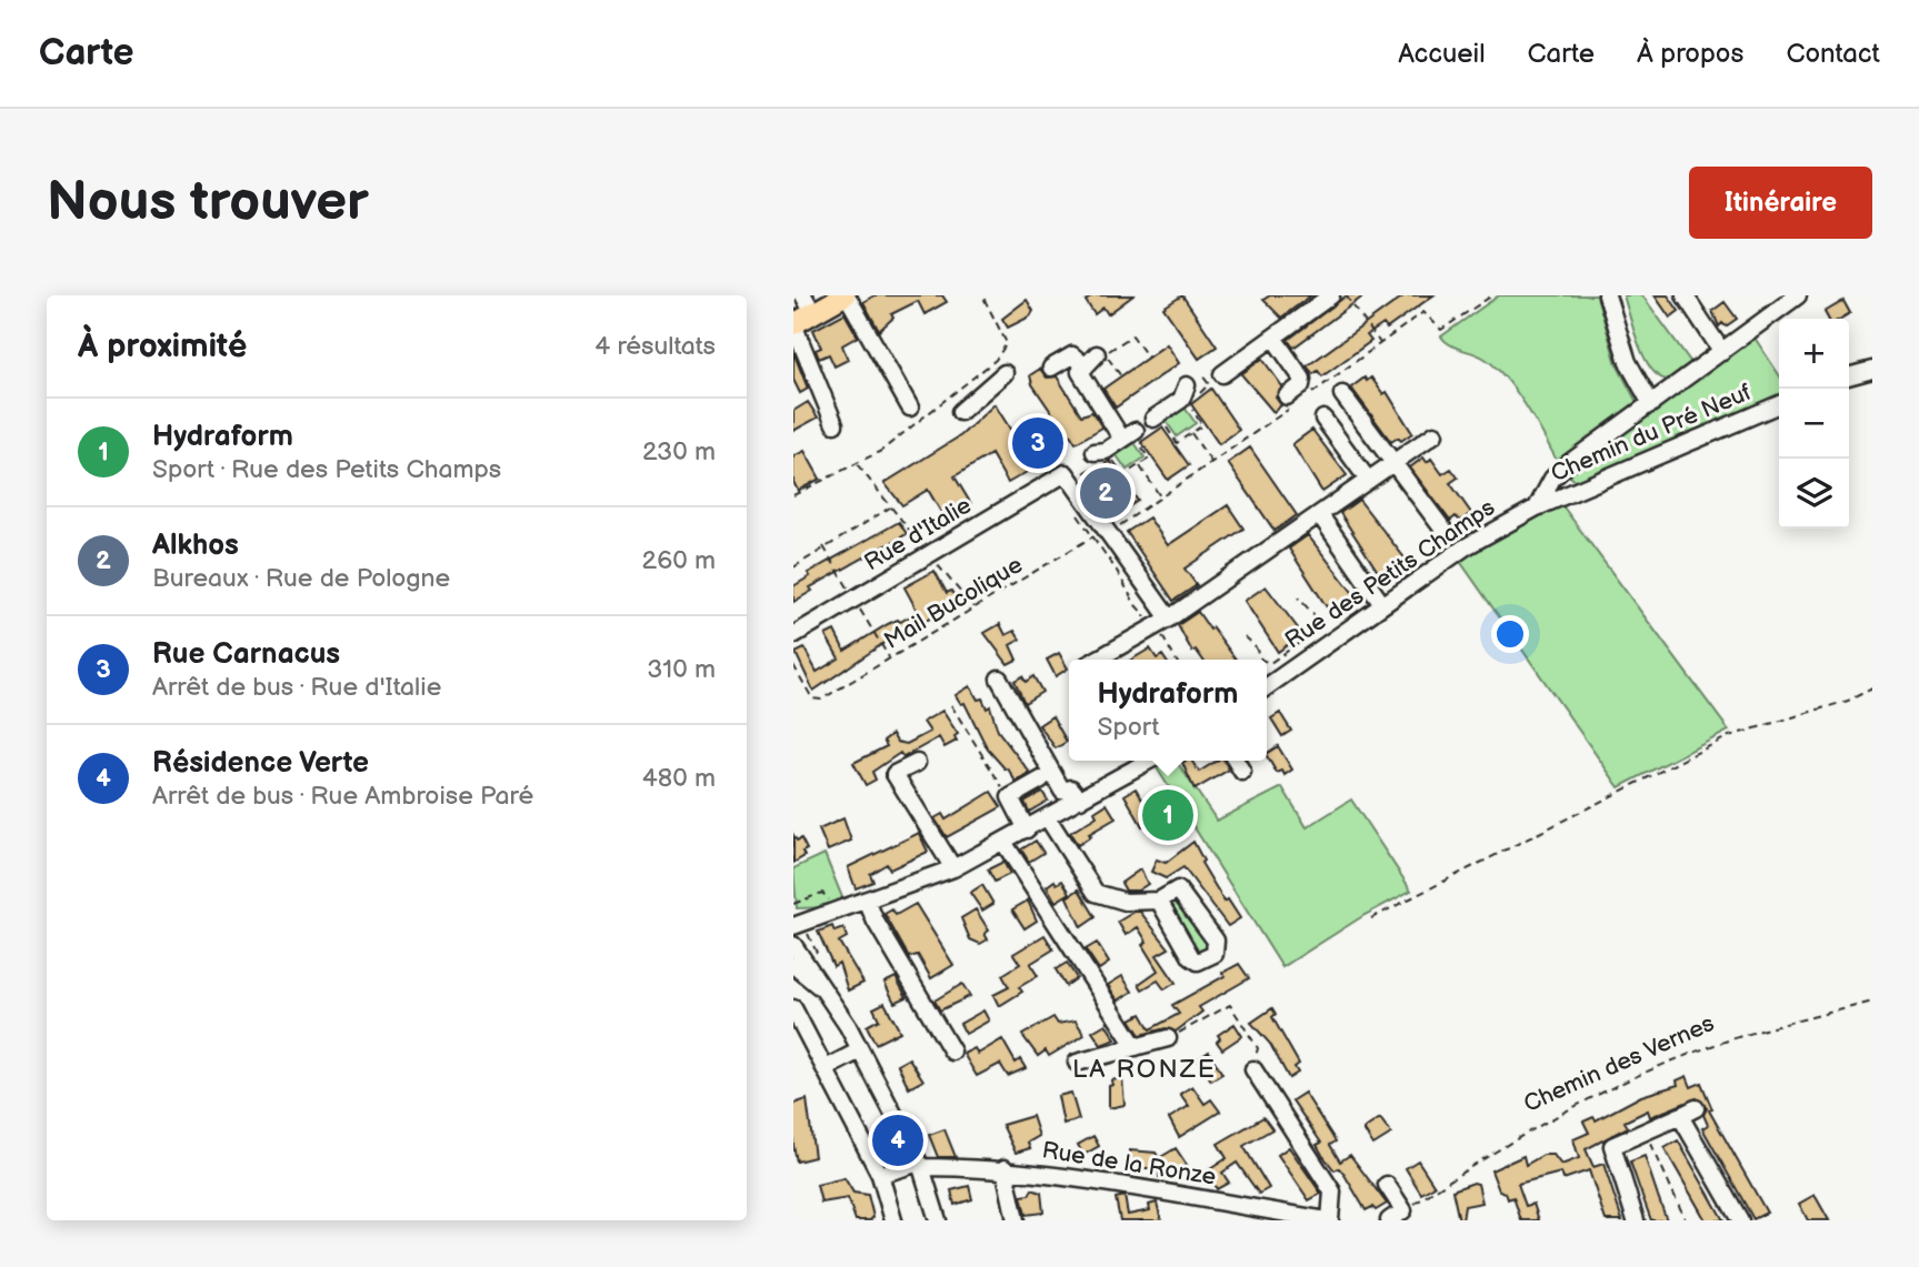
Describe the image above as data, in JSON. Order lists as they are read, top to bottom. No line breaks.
{"streets":{"street":["Chemin du Pré Neuf","Rue d'Italie","Rue des Petits Champs","Rue de la Ronze"],"path":["Mail Bucolique","Chemin des Vernes"]},"crossings":[["Chemin du Pré Neuf","Rue des Petits Champs"],["Rue d'Italie","Mail Bucolique"]],"districts":["LA RONZE"],"page":{"header":"Carte","nav":["Accueil","Carte","À propos","Contact"],"buttons":"Itinéraire","title":"Nous trouver","heading":["À proximité","4 résultats"],"map_buttons":["+","−"],"list":[{"mark":"1","name":"Hydraform","note":"Sport · Rue des Petits Champs","value":"230 m"},{"mark":"2","name":"Alkhos","note":"Bureaux · Rue de Pologne","value":"260 m"},{"mark":"3","name":"Rue Carnacus","note":"Arrêt de bus · Rue d'Italie","value":"310 m"},{"mark":"4","name":"Résidence Verte","note":"Arrêt de bus · Rue Ambroise Paré","value":"480 m"}],"pins":["3","2","1","4"],"popup":["Hydraform","Sport"]}}
